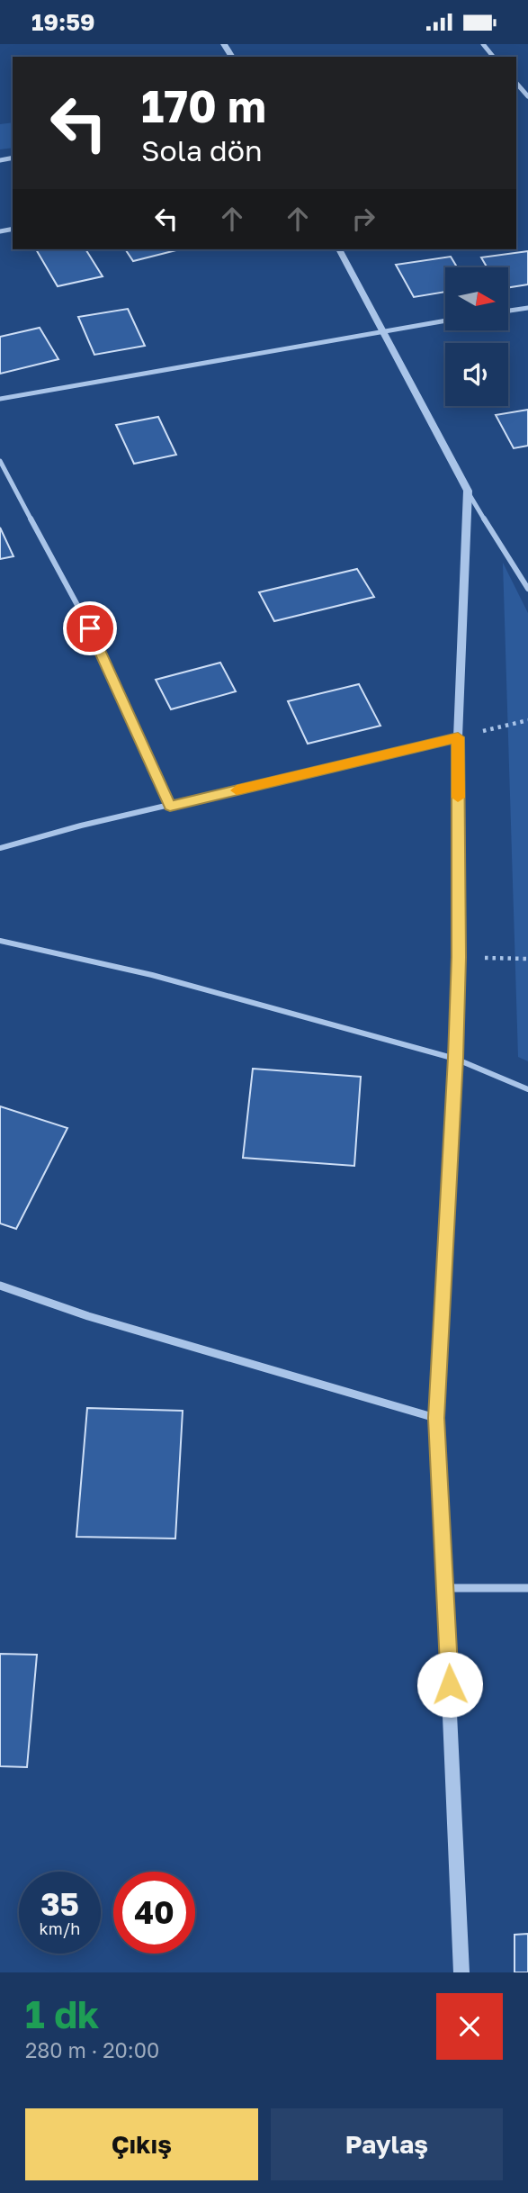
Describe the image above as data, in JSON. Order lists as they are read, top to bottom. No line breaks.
{"north":"right","page":{"status":"19:59","turn":["170 m","Sola dön"],"speed":"35 km/h","limit":"40","heading":["1 dk","280 m · 20:00"],"buttons":["Çıkış","Paylaş"]}}
